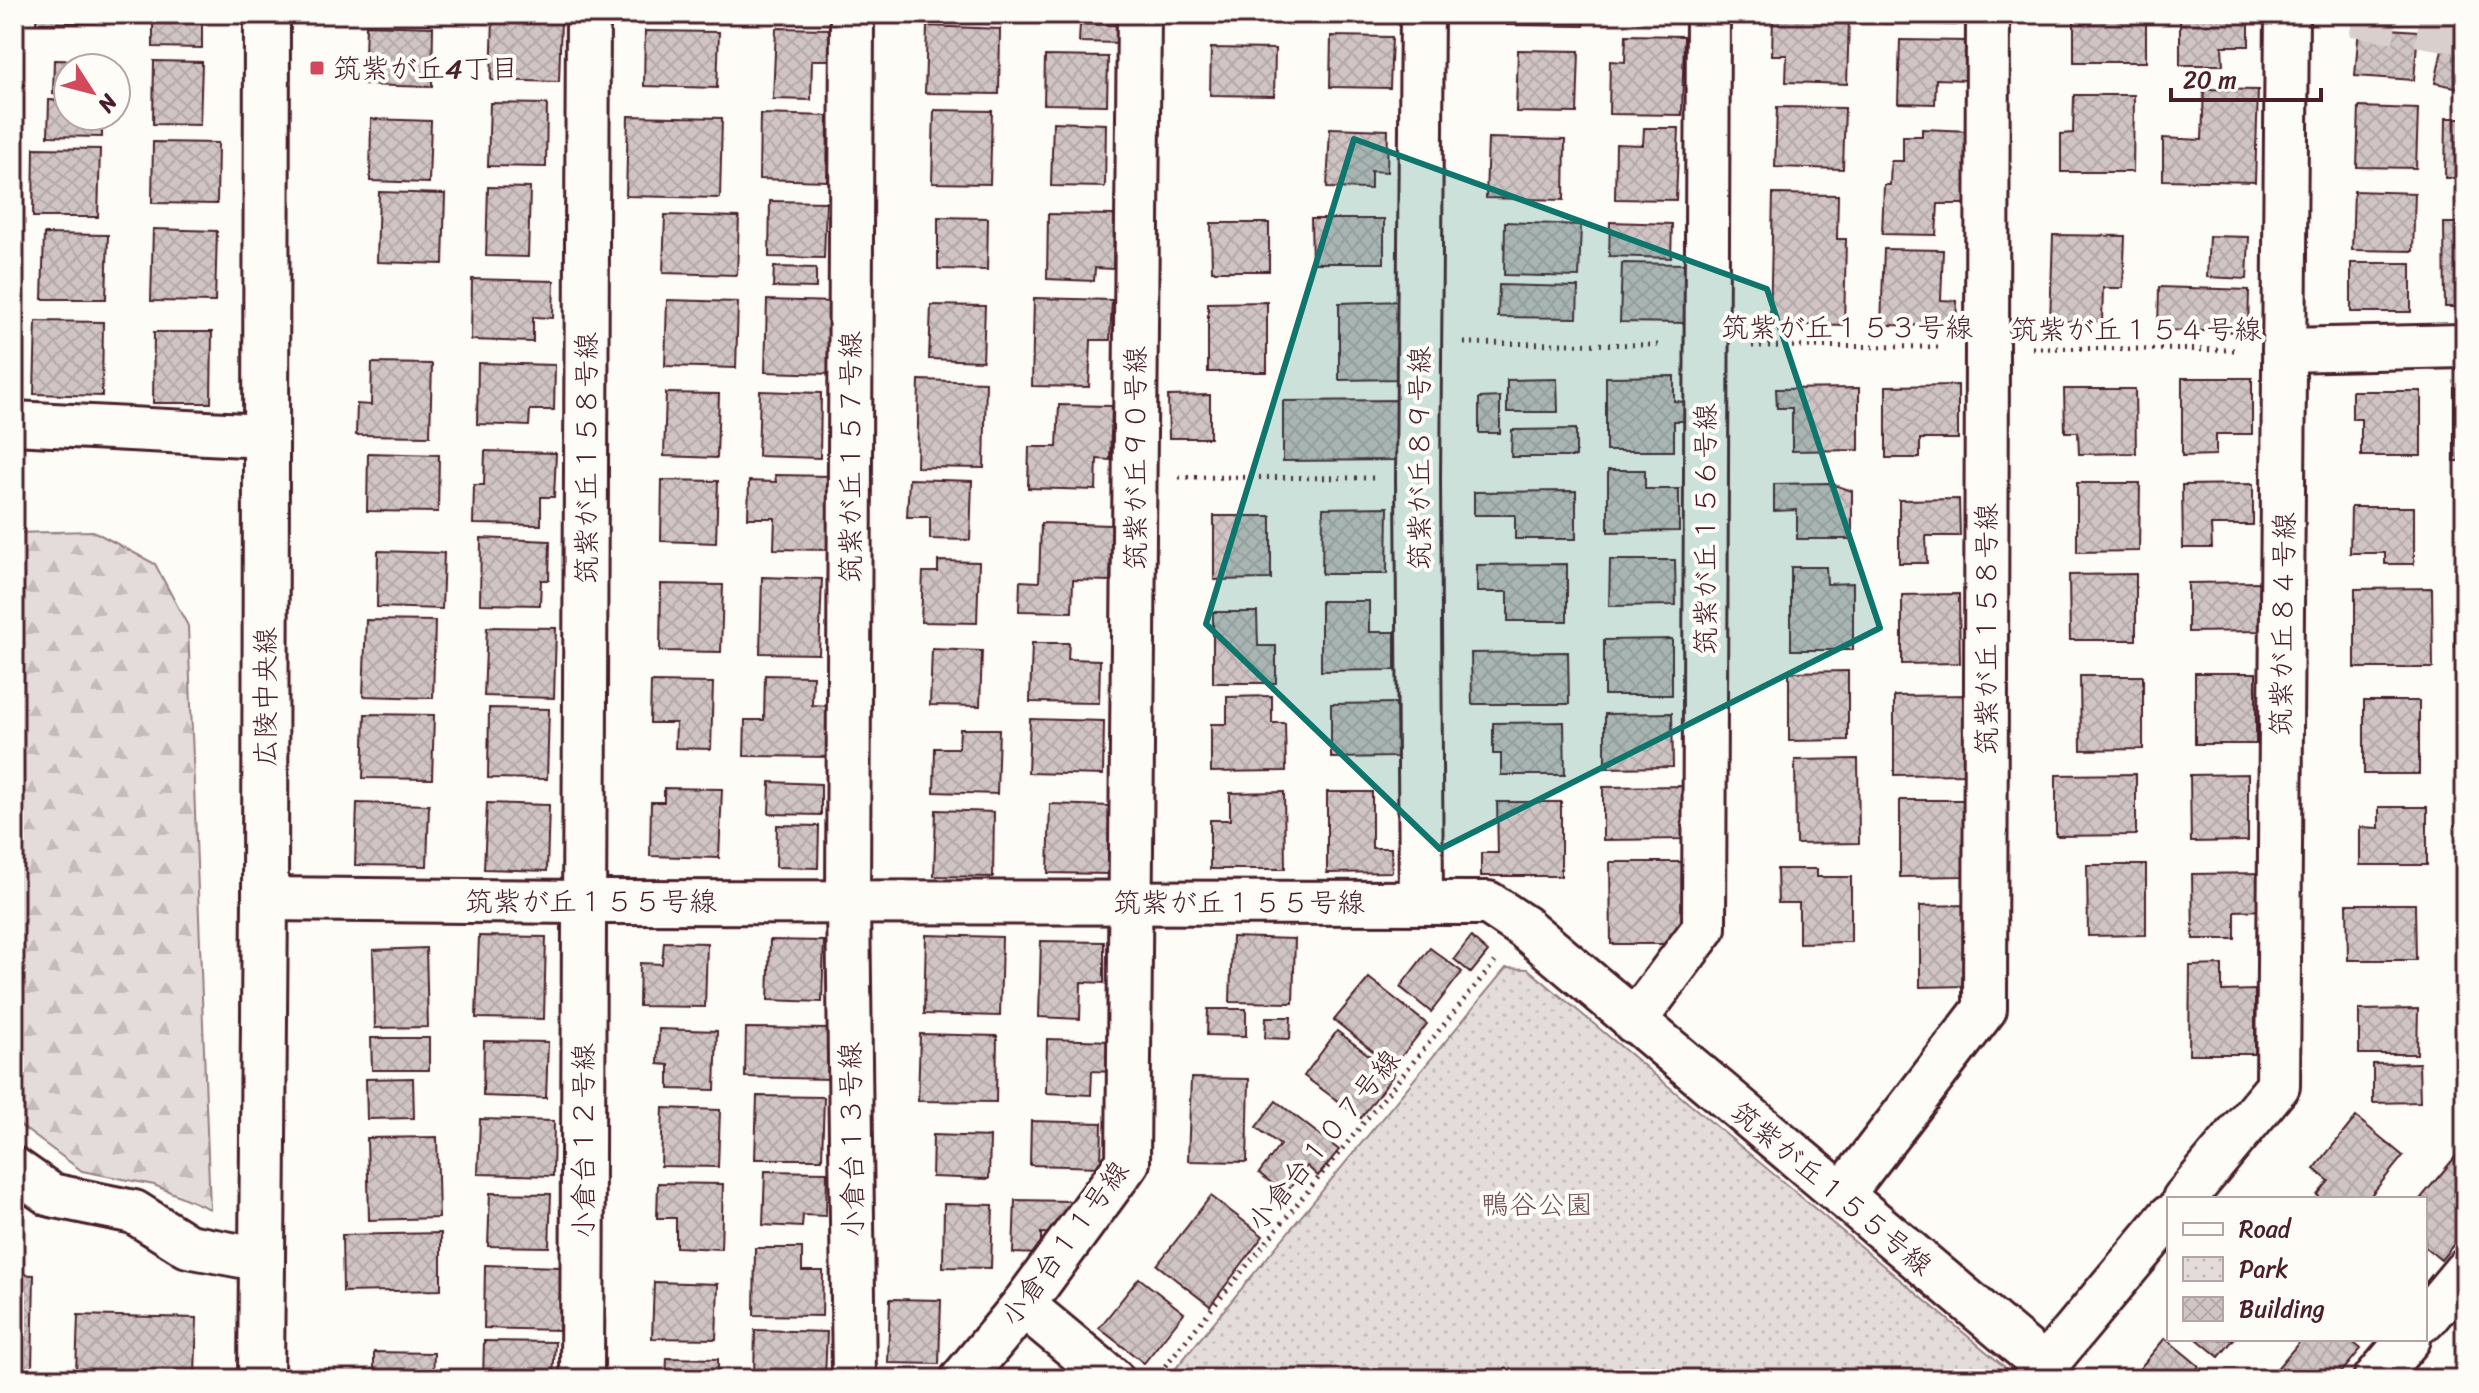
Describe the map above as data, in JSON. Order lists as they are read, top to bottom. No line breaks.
{"streets":{"street":["筑紫が丘１５７号線","筑紫が丘１５８号線","筑紫が丘９０号線","筑紫が丘８９号線","筑紫が丘１５６号線","筑紫が丘８４号線","広陵中央線","筑紫が丘１５５号線","小倉台１３号線","小倉台１２号線","小倉台１１号線"],"path":["筑紫が丘１５３号線","筑紫が丘１５４号線","小倉台１０７号線"]},"crossings":[["筑紫が丘１５３号線","筑紫が丘１５４号線"],["筑紫が丘１５３号線","筑紫が丘１５８号線"],["筑紫が丘１５３号線","筑紫が丘８９号線"],["筑紫が丘１５３号線","筑紫が丘１５６号線"],["筑紫が丘１５４号線","筑紫が丘１５８号線"],["筑紫が丘１５４号線","筑紫が丘８４号線"],["筑紫が丘１５７号線","筑紫が丘１５５号線"],["筑紫が丘１５７号線","小倉台１３号線"],["筑紫が丘１５８号線","筑紫が丘１５５号線"],["筑紫が丘１５８号線","小倉台１２号線"],["筑紫が丘９０号線","筑紫が丘１５５号線"],["筑紫が丘９０号線","小倉台１１号線"],["筑紫が丘８９号線","筑紫が丘１５５号線"],["筑紫が丘１５６号線","筑紫が丘１５５号線"],["広陵中央線","筑紫が丘１５５号線"],["筑紫が丘１５５号線","小倉台１３号線"],["筑紫が丘１５５号線","小倉台１０７号線"],["筑紫が丘１５５号線","小倉台１２号線"],["筑紫が丘１５５号線","小倉台１１号線"]],"parks":["鴨谷公園"],"places":{"transit":["筑紫が丘4丁目"]},"legend":["Road","Park","Building"],"scale_bar":"20 m","north":"bottom right"}
